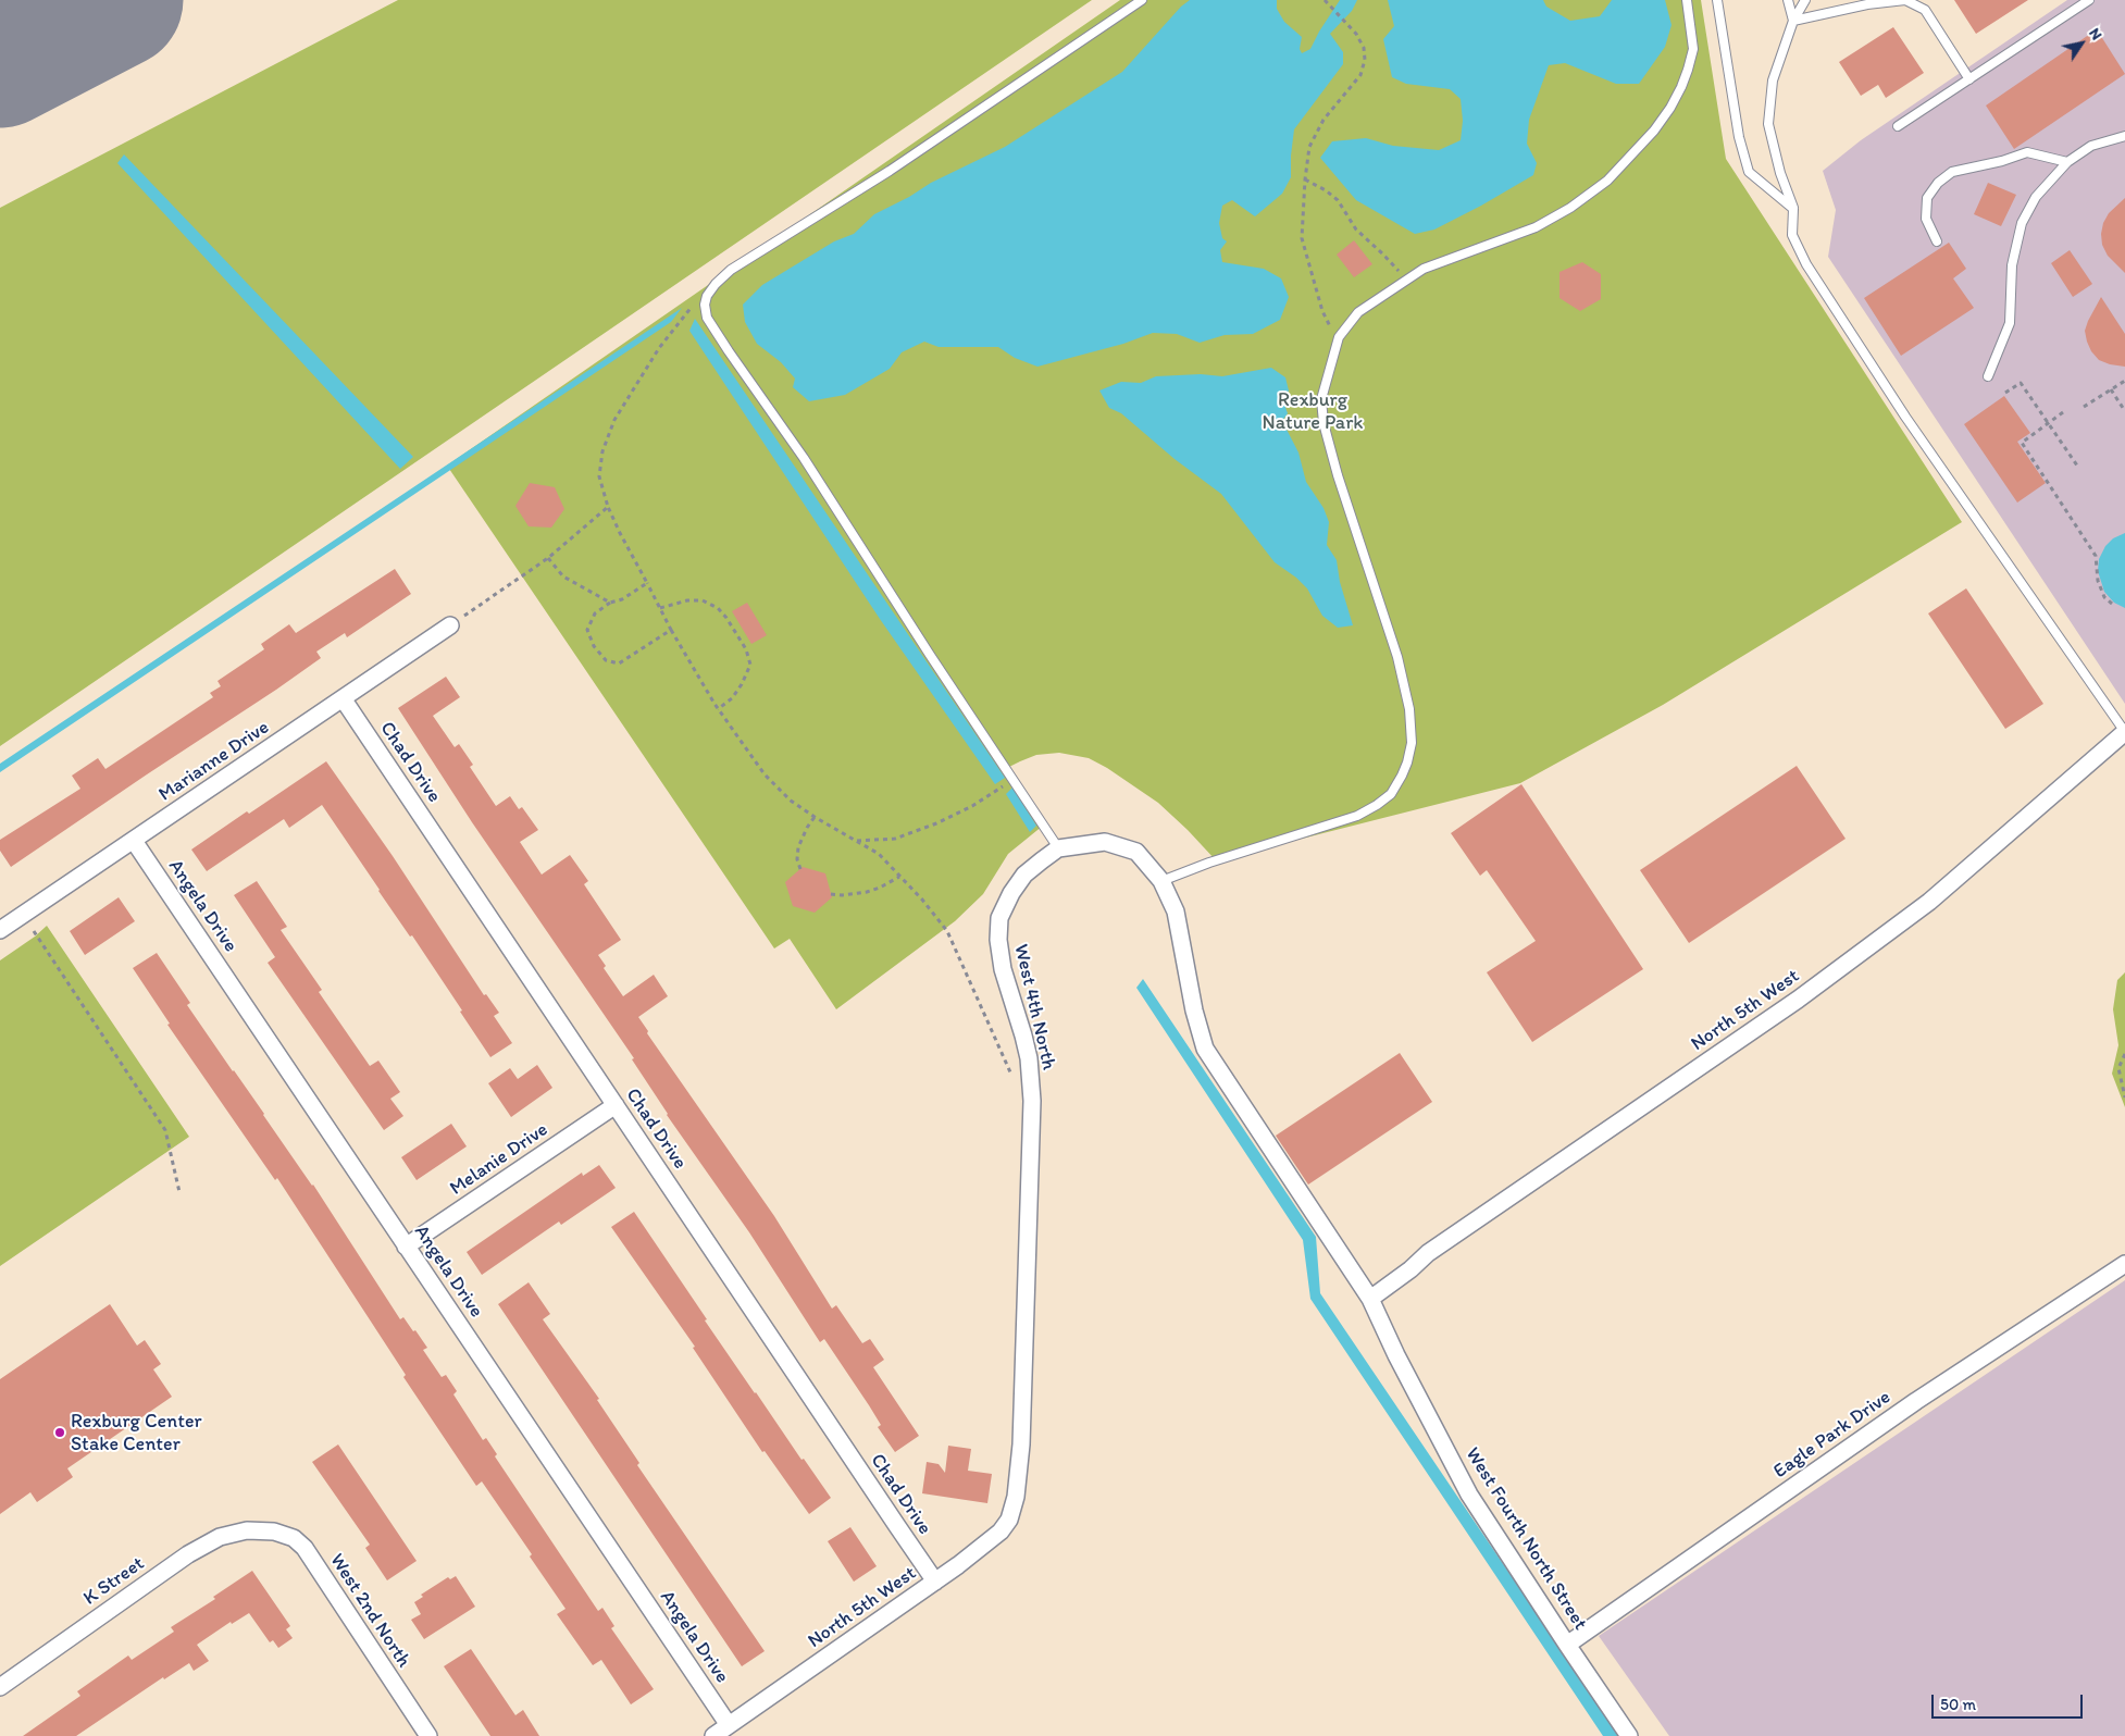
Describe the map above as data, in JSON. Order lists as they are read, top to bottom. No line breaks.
{"streets":{"street":["Marianne Drive","Chad Drive","Angela Drive","West 4th North","North 5th West","Melanie Drive","Eagle Park Drive","West Fourth North Street","K Street","West 2nd North"]},"crossings":[["Marianne Drive","Chad Drive"],["Marianne Drive","Angela Drive"],["Chad Drive","North 5th West"],["Chad Drive","Melanie Drive"],["Angela Drive","North 5th West"],["Angela Drive","Melanie Drive"],["West 4th North","North 5th West"],["West 4th North","West Fourth North Street"],["North 5th West","West Fourth North Street"],["Eagle Park Drive","West Fourth North Street"],["K Street","West 2nd North"]],"parks":["Rexburg Nature Park"],"places":["Rexburg Center Stake Center"],"scale_bar":"50 m","north":"top right"}
